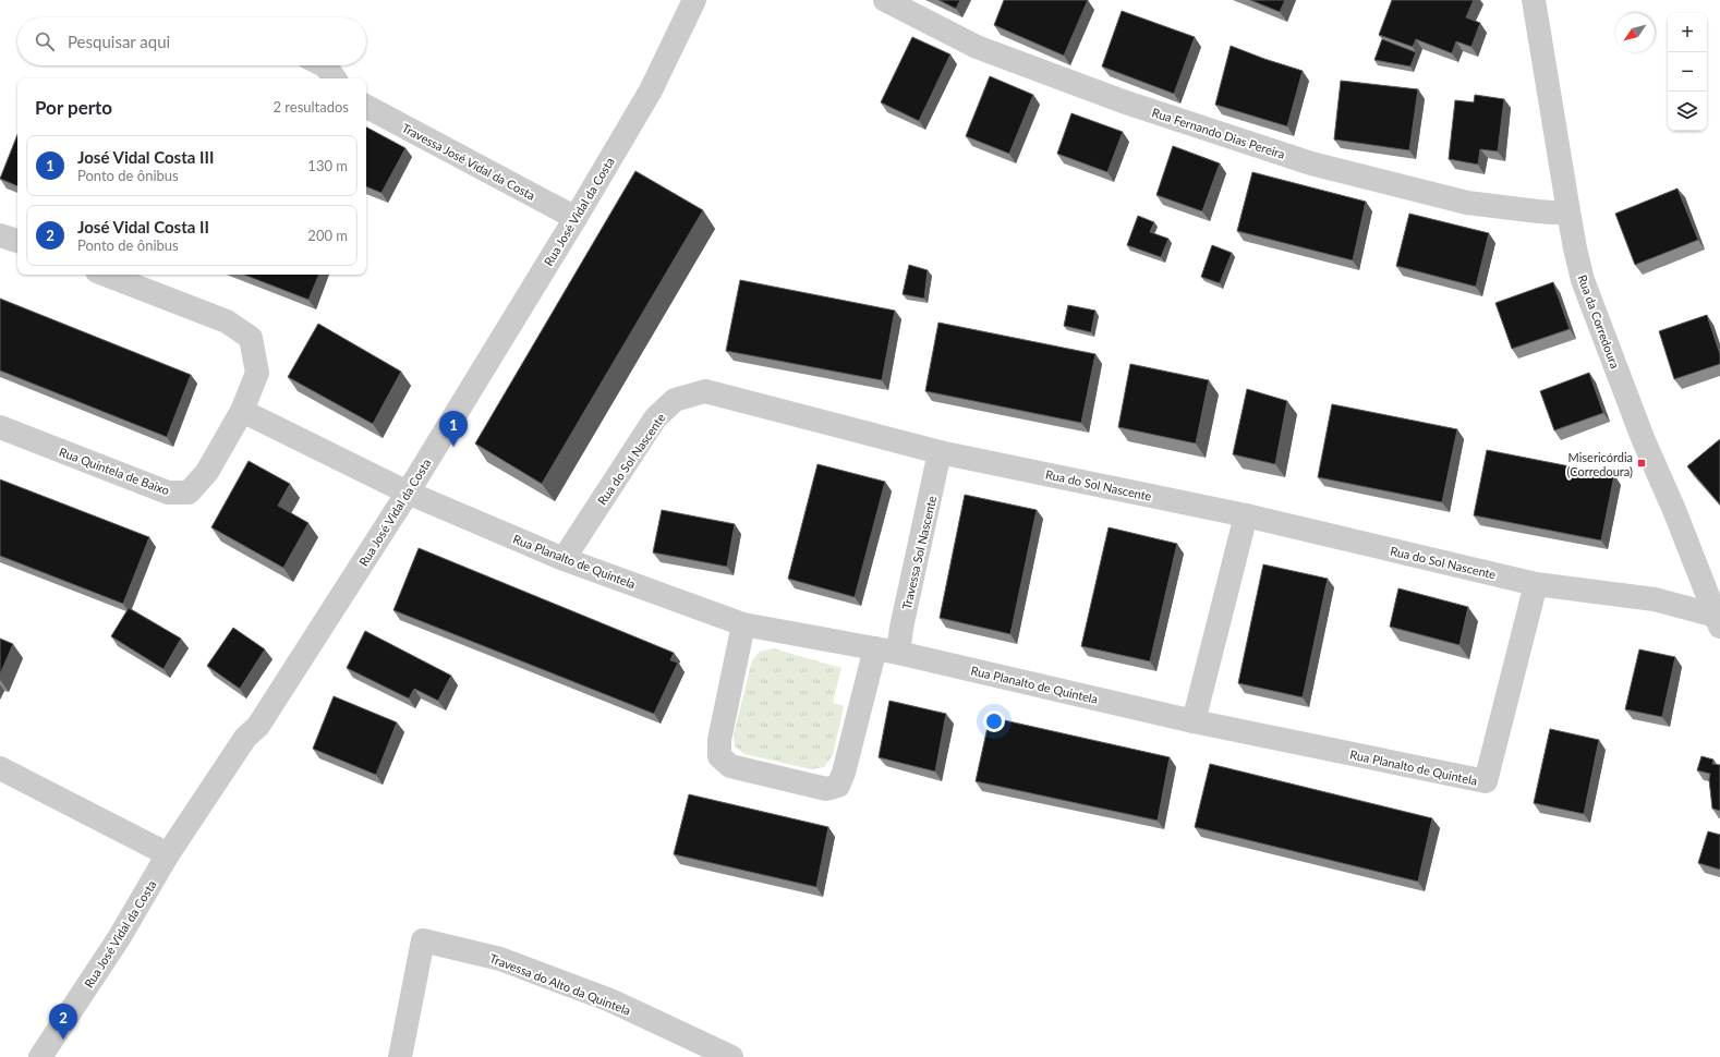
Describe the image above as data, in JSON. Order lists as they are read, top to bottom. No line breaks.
{"streets":{"street":["Rua Fernando Dias Pereira","Travessa José Vidal da Costa","Rua José Vidal da Costa","Rua da Corredoura","Rua do Sol Nascente","Rua Quintela de Baixo","Travessa Sol Nascente","Rua Planalto de Quintela","Travessa do Alto da Quintela"]},"crossings":[["Rua Fernando Dias Pereira","Rua da Corredoura"],["Travessa José Vidal da Costa","Rua José Vidal da Costa"],["Rua José Vidal da Costa","Rua Planalto de Quintela"],["Rua da Corredoura","Rua do Sol Nascente"],["Rua do Sol Nascente","Travessa Sol Nascente"],["Rua do Sol Nascente","Rua Planalto de Quintela"],["Travessa Sol Nascente","Rua Planalto de Quintela"]],"places":{"transit":["Misericórdia (Corredoura)"]},"north":"bottom left","page":{"map_buttons":["+","−"],"search":"Pesquisar aqui","heading":["Por perto","2 resultados"],"list":[{"mark":"1","name":"José Vidal Costa III","note":"Ponto de ônibus","value":"130 m"},{"mark":"2","name":"José Vidal Costa II","note":"Ponto de ônibus","value":"200 m"}],"pins":["1","2"]}}
